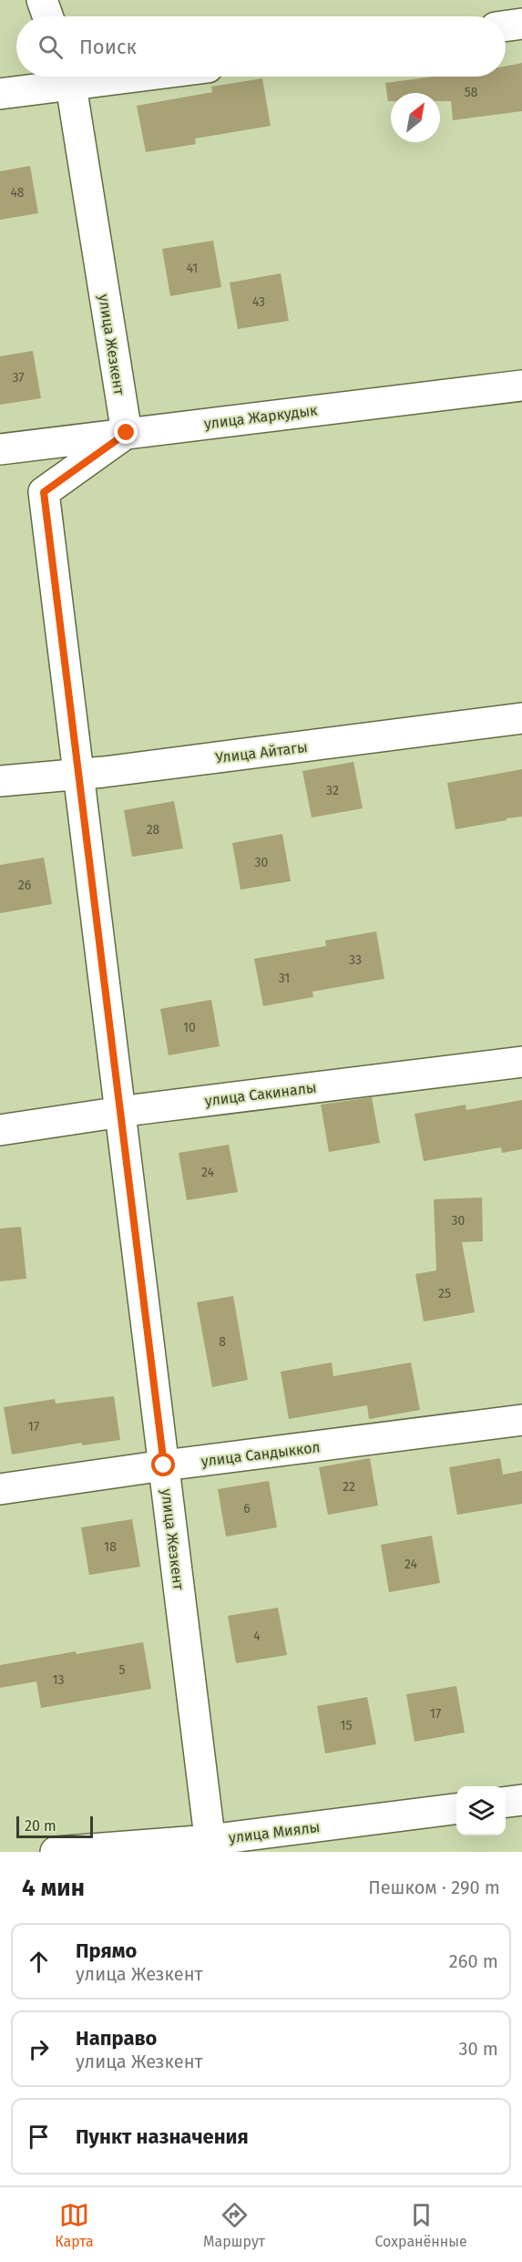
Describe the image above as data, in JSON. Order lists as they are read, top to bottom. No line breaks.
{"streets":{"street":["улица Жезкент","улица Жаркудык","Улица Айтагы","улица Сакиналы","улица Сандыккол","улица Миялы"]},"crossings":[["улица Жезкент","улица Жаркудык"],["улица Жезкент","Улица Айтагы"],["улица Жезкент","улица Сакиналы"],["улица Жезкент","улица Сандыккол"],["улица Жезкент","улица Миялы"]],"house_numbers":["58","48","41","43","37","32","28","30","26","33","31","10","24","30","25","8","17","22","6","18","24","4","5","13","17","15"],"scale_bar":"20 m","north":"top right","page":{"search":"Поиск","scale":"20 m","heading":["4 мин","Пешком · 290 m"],"list":[["Прямо","улица Жезкент","260 m"],["Направо","улица Жезкент","30 m"],"Пункт назначения"],"nav":["Карта","Маршрут","Сохранённые"]}}
